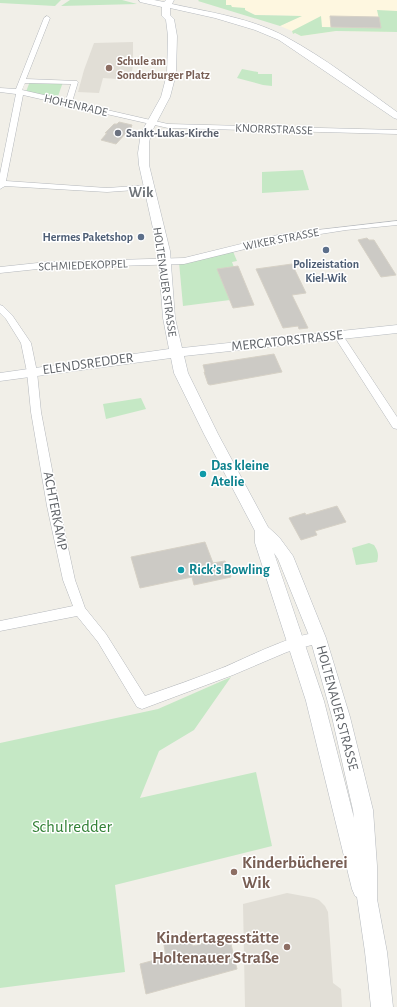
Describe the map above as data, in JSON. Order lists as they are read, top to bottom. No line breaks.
{"streets":{"street":["HOHENRADE","KNORRSTRASSE","WIKER STRASSE","SCHMIEDEKOPPEL","HOLTENAUER STRASSE","MERCATORSTRASSE","ELENDSREDDER","ACHTERKAMP"]},"crossings":[["HOHENRADE","KNORRSTRASSE"],["HOHENRADE","HOLTENAUER STRASSE"],["KNORRSTRASSE","HOLTENAUER STRASSE"],["WIKER STRASSE","SCHMIEDEKOPPEL"],["WIKER STRASSE","HOLTENAUER STRASSE"],["SCHMIEDEKOPPEL","HOLTENAUER STRASSE"],["HOLTENAUER STRASSE","MERCATORSTRASSE"],["HOLTENAUER STRASSE","ELENDSREDDER"],["HOLTENAUER STRASSE","ACHTERKAMP"],["MERCATORSTRASSE","ELENDSREDDER"],["ELENDSREDDER","ACHTERKAMP"]],"districts":["Wik"],"parks":["Schulredder"],"places":["Schule am Sonderburger Platz","Sankt-Lukas-Kirche","Hermes Paketshop","Polizeistation Kiel-Wik","Das kleine Atelie","Rick’s Bowling","Kinderbücherei Wik","Kindertagesstätte Holtenauer Straße"]}
